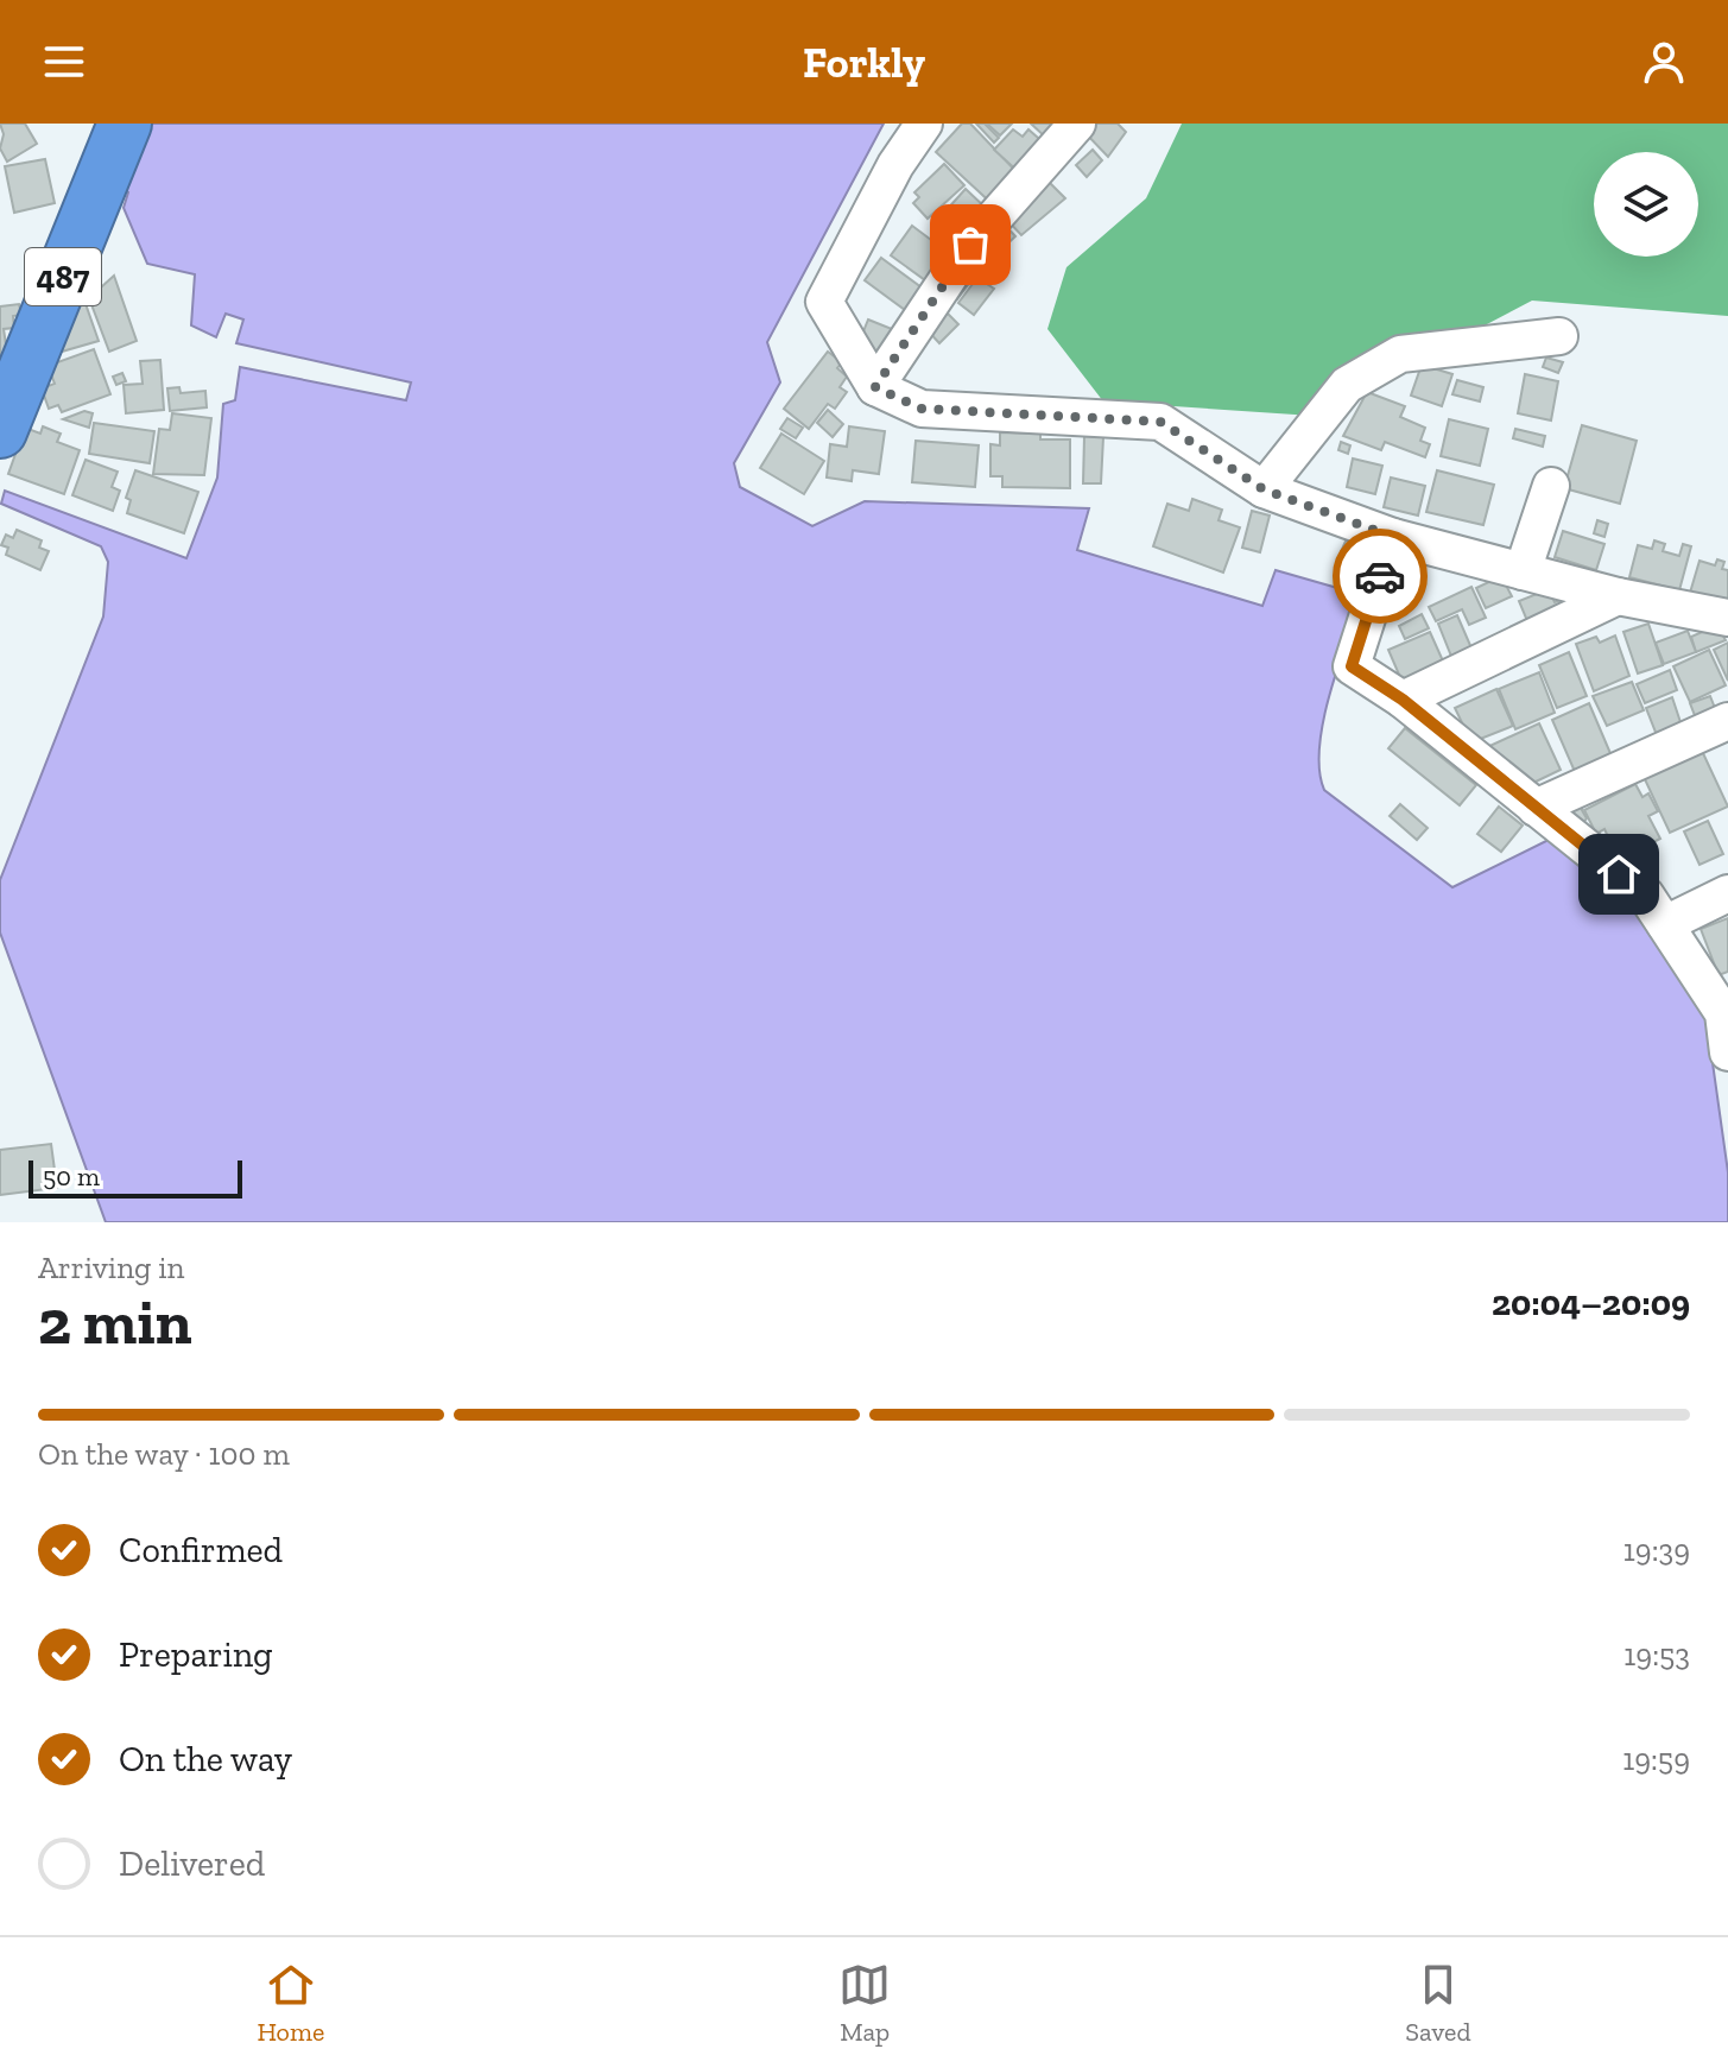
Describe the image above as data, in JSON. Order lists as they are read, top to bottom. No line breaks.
{"streets":{"highway":["487"]},"scale_bar":"50 m","page":{"header":"Forkly","scale":"50 m","heading":["2 min","Arriving in","20:04–20:09"],"bar":"On the way · 100 m","list":[["Confirmed","19:39"],["Preparing","19:53"],["On the way","19:59"],"Delivered"],"tabs":["Home","Map","Saved"]}}
